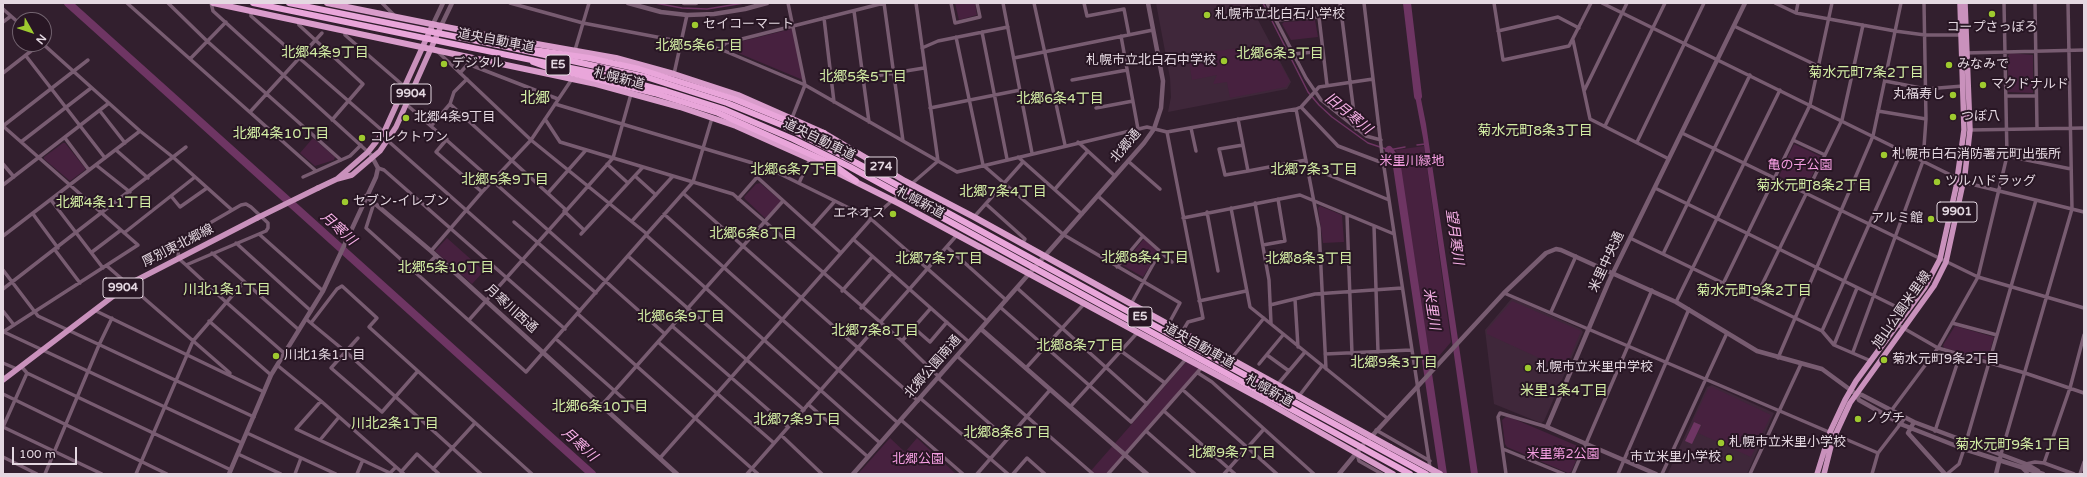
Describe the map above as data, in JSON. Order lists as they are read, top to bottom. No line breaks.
{"streets":{"highway":["道央自動車道","E5","札幌新道","274"],"main road":["9904","9901","厚別東北郷線","旭山公園米里線"],"street":["北郷通","米里中央通","月寒川西通","北郷公園南通"]},"crossings":[["札幌新道","北郷通"],["札幌新道","厚別東北郷線"],["札幌新道","北郷公園南通"],["北郷通","北郷公園南通"]],"districts":["北郷5条6丁目","北郷4条9丁目","北郷6条3丁目","菊水元町7条2丁目","北郷5条5丁目","北郷","北郷6条4丁目","菊水元町8条3丁目","北郷4条10丁目","北郷6条7丁目","北郷7条3丁目","北郷5条9丁目","菊水元町8条2丁目","北郷7条4丁目","北郷4条11丁目","北郷6条8丁目","北郷8条4丁目","北郷7条7丁目","北郷8条3丁目","北郷5条10丁目","川北1条1丁目","菊水元町9条2丁目","北郷6条9丁目","北郷7条8丁目","北郷8条7丁目","北郷9条3丁目","米里1条4丁目","北郷6条10丁目","北郷7条9丁目","川北2条1丁目","北郷8条8丁目","菊水元町9条1丁目","北郷9条7丁目"],"water":["旧月寒川","月寒川","望月寒川","米里川"],"parks":["米里川緑地","亀の子公園","米里第2公園","北郷公園"],"places":["コープさっぽろ","札幌市立北白石小学校","セイコーマート","札幌市立北白石中学校","デジタル","みなみで","マクドナルド","丸福寿し","つぼ八","北郷4条9丁目","コレクトワン","札幌市白石消防署元町出張所","ツルハドラッグ","セブン-イレブン","エネオス","アルミ館","川北1条1丁目","菊水元町9条2丁目","札幌市立米里中学校","ノグチ","札幌市立米里小学校","市立米里小学校"],"scale_bar":"100 m","north":"bottom right"}
